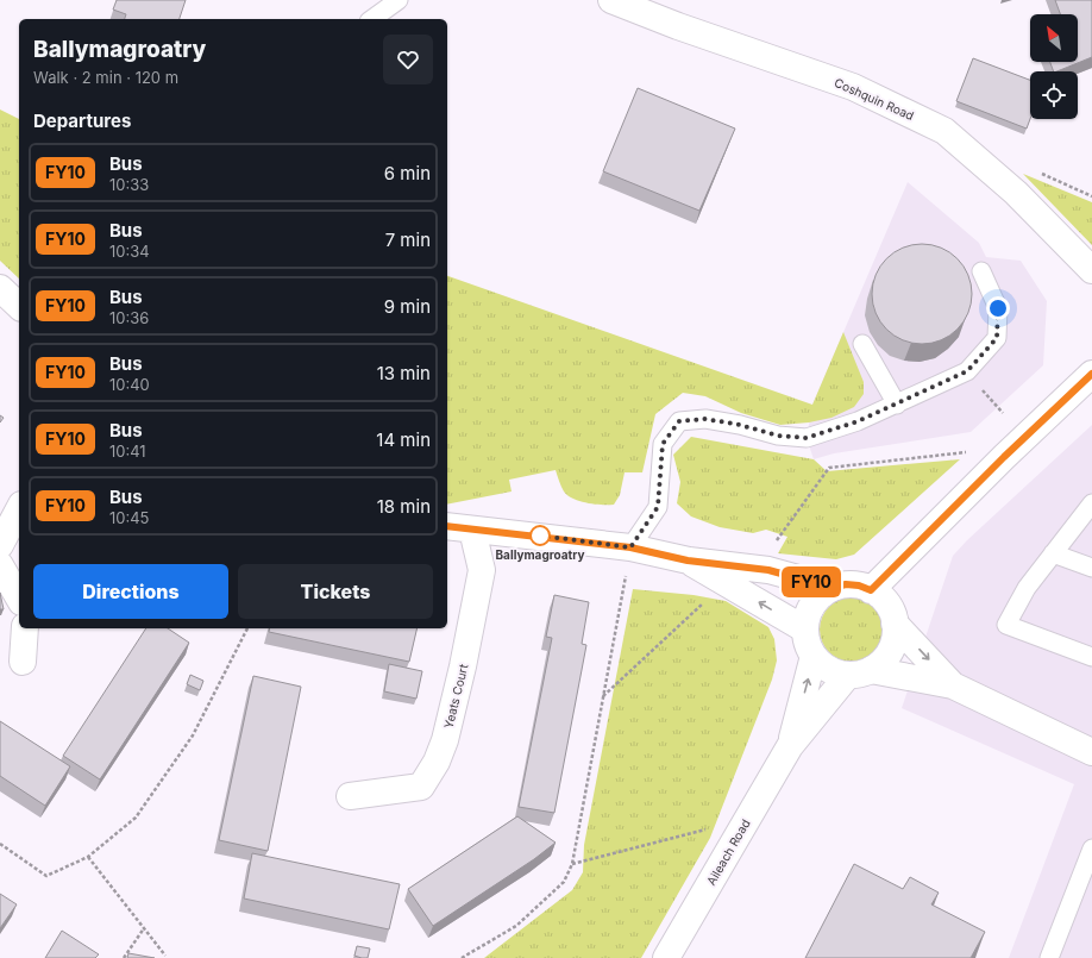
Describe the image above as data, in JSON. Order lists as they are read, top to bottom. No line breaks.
{"streets":{"street":["Coshquin Road","Yeats Court","Aileach Road"]},"places":["Ballymagroatry"],"lines":["bus line FY10"],"north":"top left","page":{"on_map":"FY10","heading":[["Ballymagroatry","Walk · 2 min · 120 m"],"Departures"],"list":[{"mark":"FY10","name":"Bus","note":"10:33","value":"6 min"},{"mark":"FY10","name":"Bus","note":"10:34","value":"7 min"},{"mark":"FY10","name":"Bus","note":"10:36","value":"9 min"},{"mark":"FY10","name":"Bus","note":"10:40","value":"13 min"},{"mark":"FY10","name":"Bus","note":"10:41","value":"14 min"},{"mark":"FY10","name":"Bus","note":"10:45","value":"18 min"}],"buttons":["Directions","Tickets"]}}
